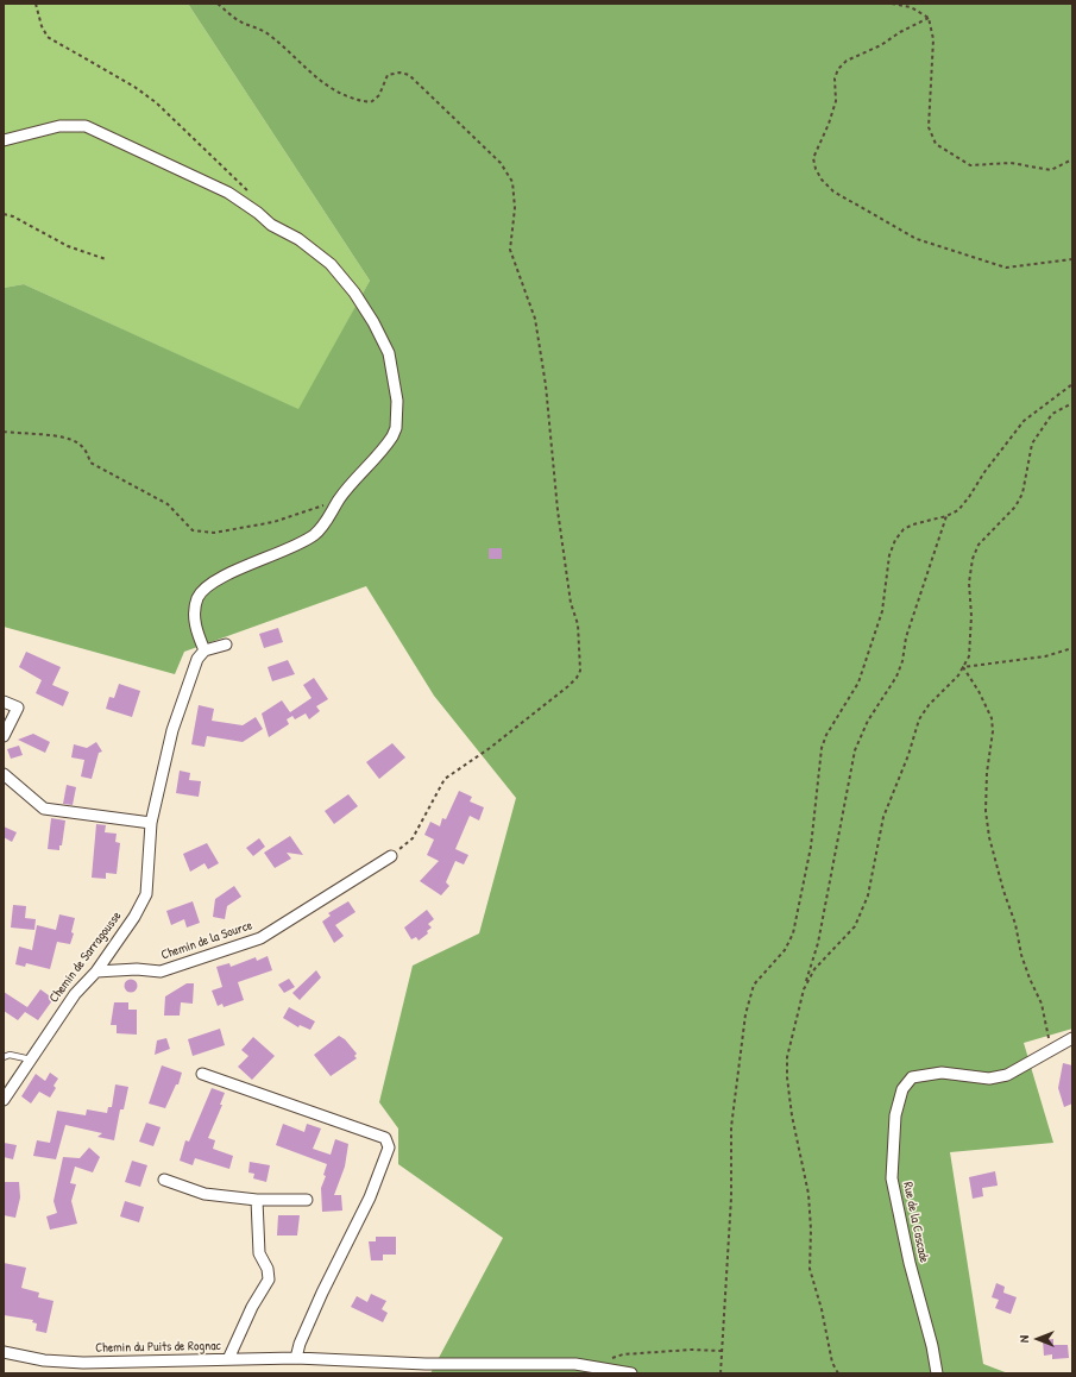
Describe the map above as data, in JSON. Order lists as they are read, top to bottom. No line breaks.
{"streets":{"street":["Chemin de la Source","Chemin de Sarragousse","Rue de la Cascade","Chemin du Puits de Rognac"]},"crossings":[["Chemin de la Source","Chemin de Sarragousse"]],"north":"left"}
